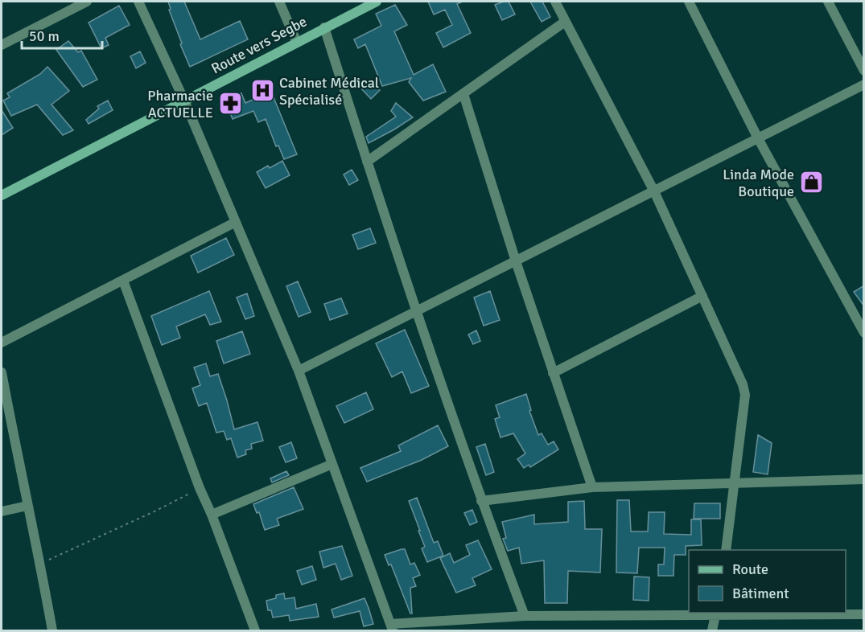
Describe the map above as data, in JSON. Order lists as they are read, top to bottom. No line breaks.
{"streets":{"main road":["Route vers Segbe"]},"places":{"hospital":["Cabinet Médical Spécialisé"],"pharmacy":["Pharmacie ACTUELLE"],"shop":["Linda Mode Boutique"]},"legend":["Route","Bâtiment"],"scale_bar":"50 m"}
